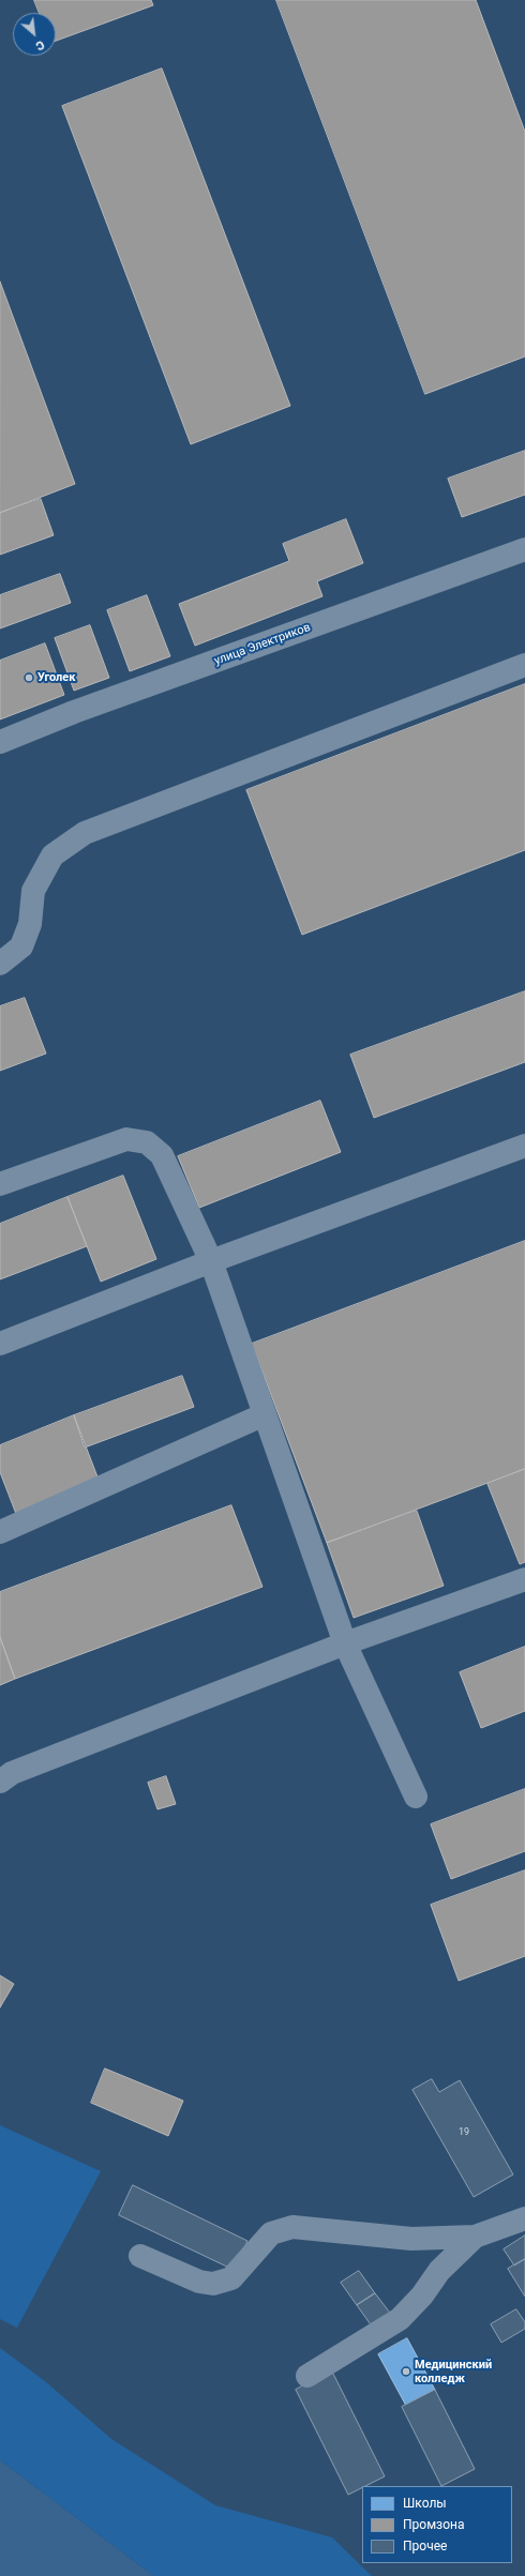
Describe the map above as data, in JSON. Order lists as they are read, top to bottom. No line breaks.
{"streets":{"street":["улица Электриков"]},"places":["Уголек","Медицинский колледж"],"house_numbers":["19"],"legend":["Школы","Промзона","Прочее"],"north":"bottom right"}
